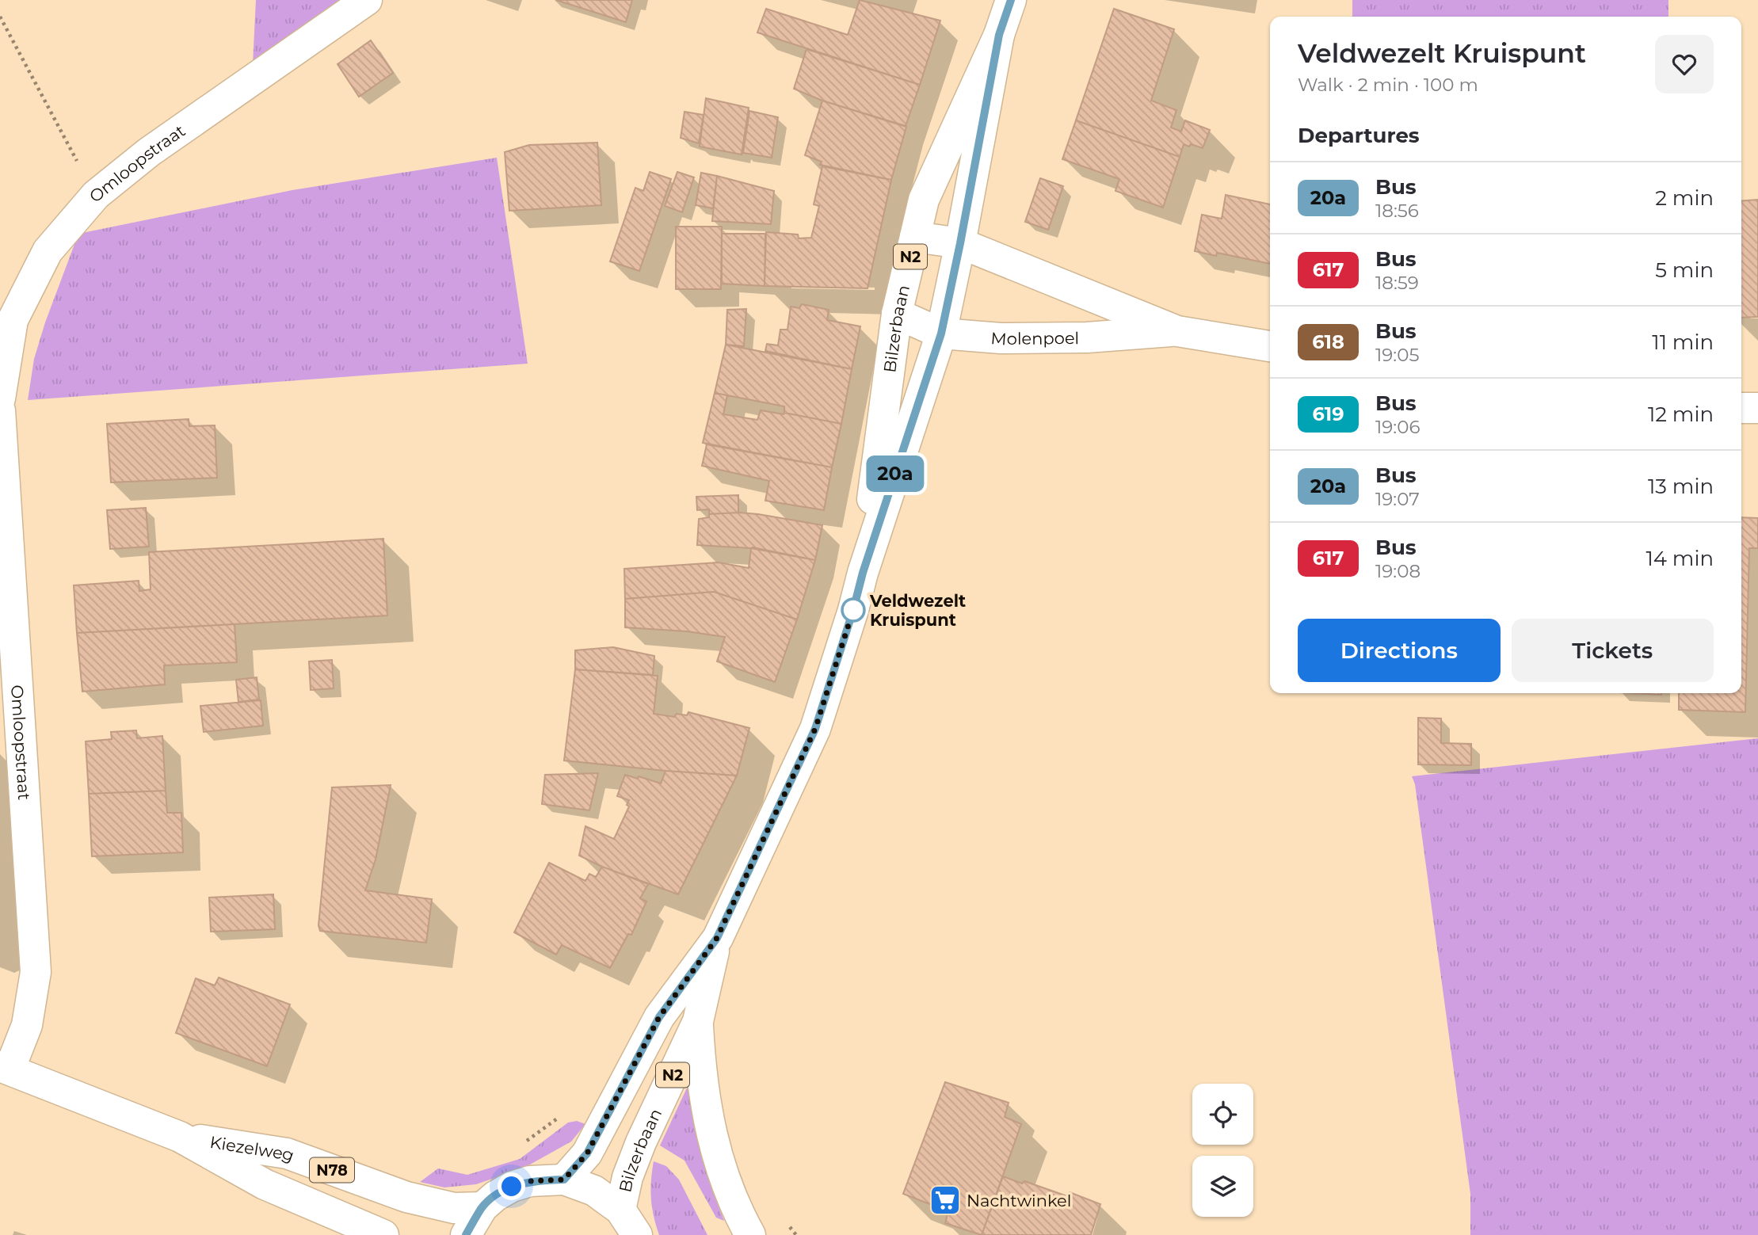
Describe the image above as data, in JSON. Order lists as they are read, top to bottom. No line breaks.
{"streets":{"main road":["Omloopstraat","N2","Bilzerbaan","Molenpoel","Kiezelweg","N78"]},"crossings":[["Omloopstraat","Kiezelweg"],["Bilzerbaan","Molenpoel"]],"places":{"other":["Veldwezelt Kruispunt"],"supermarket":["Nachtwinkel"]},"lines":["bus line 20a"],"page":{"on_map":"20a","heading":[["Veldwezelt Kruispunt","Walk · 2 min · 100 m"],"Departures"],"list":[{"mark":"20a","name":"Bus","note":"18:56","value":"2 min"},{"mark":"617","name":"Bus","note":"18:59","value":"5 min"},{"mark":"618","name":"Bus","note":"19:05","value":"11 min"},{"mark":"619","name":"Bus","note":"19:06","value":"12 min"},{"mark":"20a","name":"Bus","note":"19:07","value":"13 min"},{"mark":"617","name":"Bus","note":"19:08","value":"14 min"}],"buttons":["Directions","Tickets"]}}
